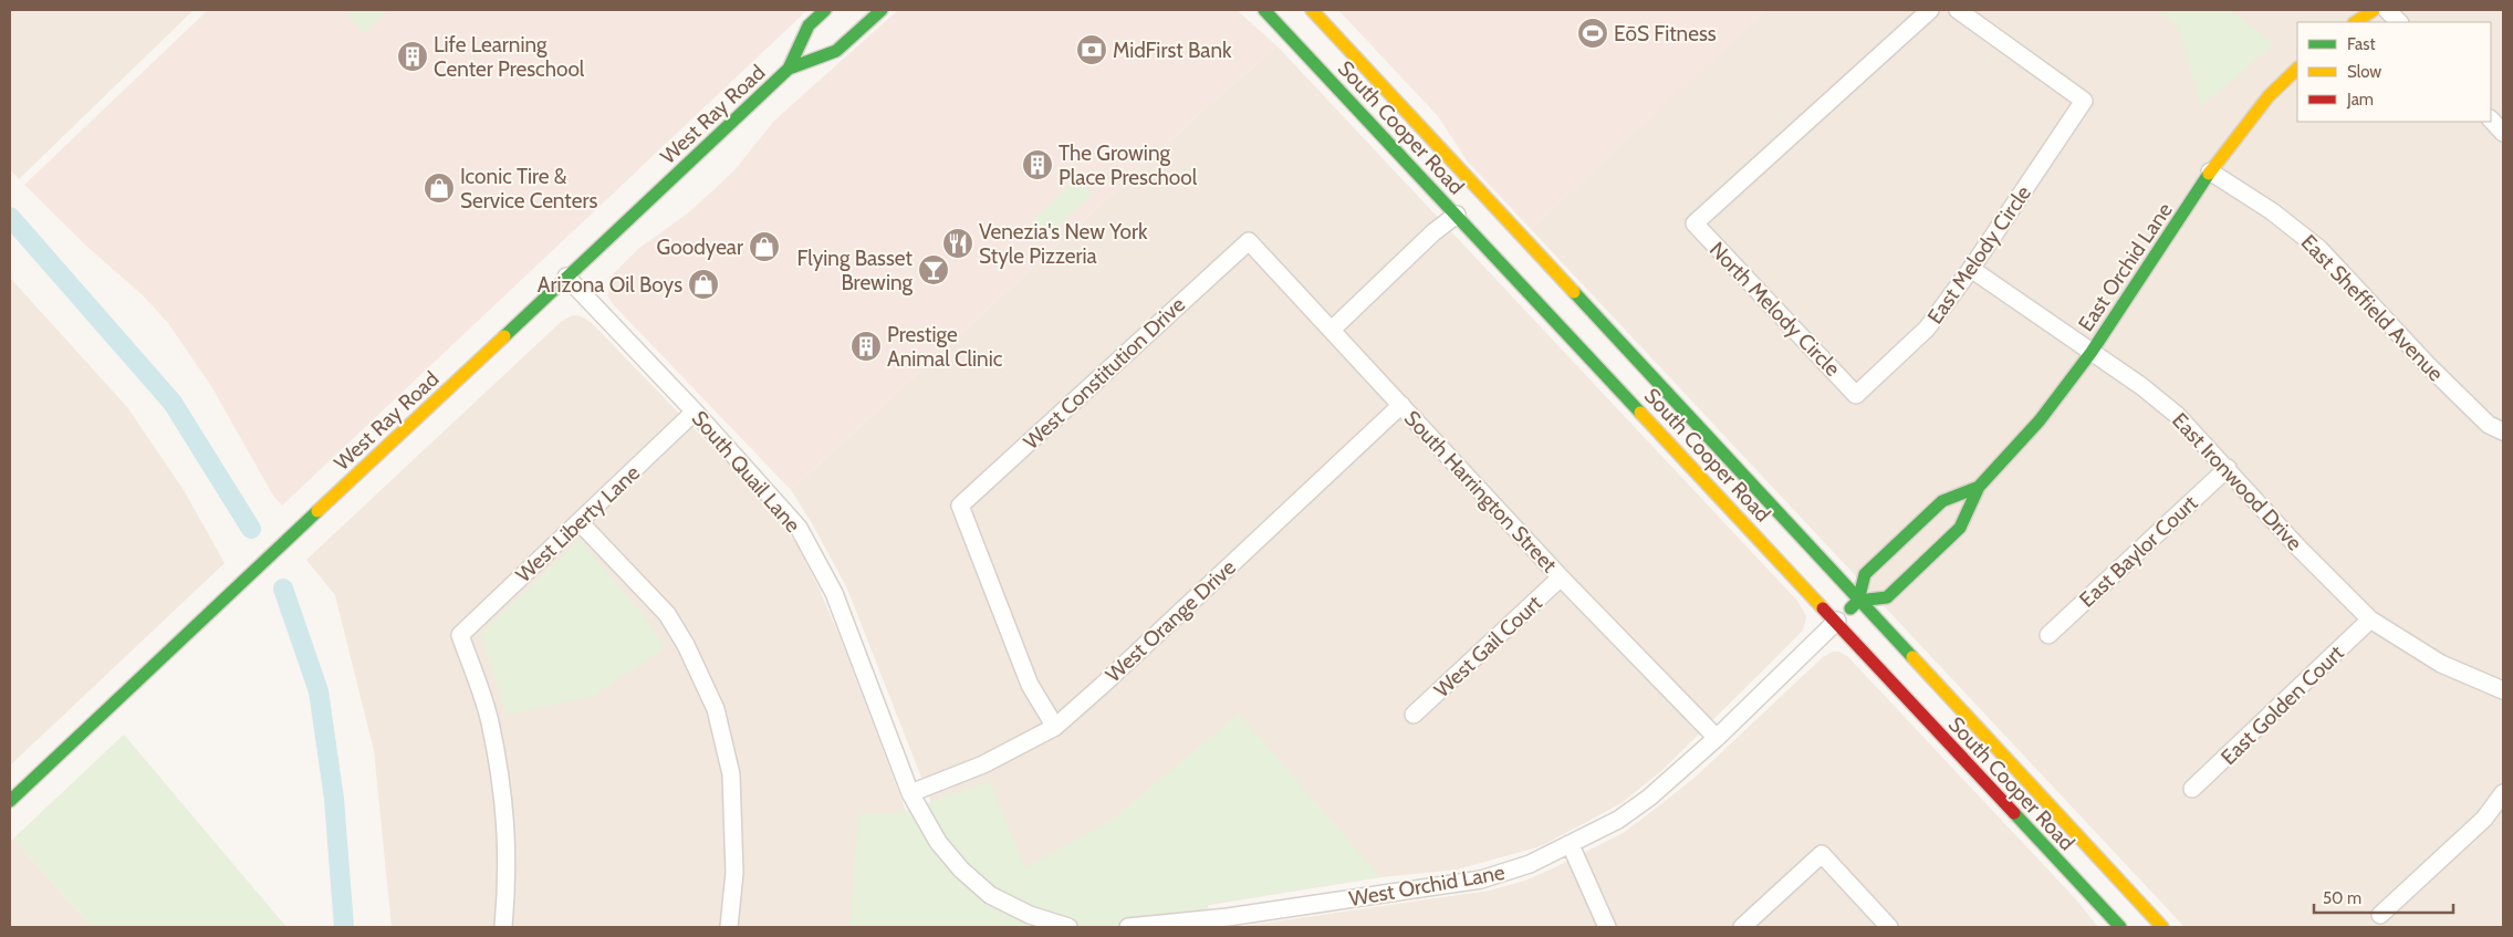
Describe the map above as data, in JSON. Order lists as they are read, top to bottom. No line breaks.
{"streets":{"main road":["West Ray Road","South Cooper Road","East Orchid Lane"],"street":["East Melody Circle","East Sheffield Avenue","North Melody Circle","West Constitution Drive","South Quail Lane","East Ironwood Drive","South Harrington Street","West Liberty Lane","East Baylor Court","West Orange Drive","West Gail Court","East Golden Court","West Orchid Lane"]},"crossings":[["West Ray Road","South Quail Lane"],["South Cooper Road","East Orchid Lane"],["South Cooper Road","West Orchid Lane"],["East Melody Circle","North Melody Circle"],["East Melody Circle","East Ironwood Drive"],["East Orchid Lane","East Sheffield Avenue"],["East Orchid Lane","East Ironwood Drive"],["West Constitution Drive","South Harrington Street"],["West Constitution Drive","West Orange Drive"],["South Quail Lane","West Liberty Lane"],["South Quail Lane","West Orange Drive"],["East Ironwood Drive","East Baylor Court"],["East Ironwood Drive","East Golden Court"],["South Harrington Street","West Orange Drive"],["South Harrington Street","West Gail Court"],["South Harrington Street","West Orchid Lane"]],"places":{"sports":["EōS Fitness"],"bank":["MidFirst Bank"],"building":["Life Learning Center Preschool","The Growing Place Preschool","Prestige Animal Clinic"],"shop":["Iconic Tire & Service Centers","Goodyear","Arizona Oil Boys"],"restaurant":["Venezia's New York Style Pizzeria"],"bar":["Flying Basset Brewing"]},"legend":["Fast","Slow","Jam"],"scale_bar":"50 m"}
